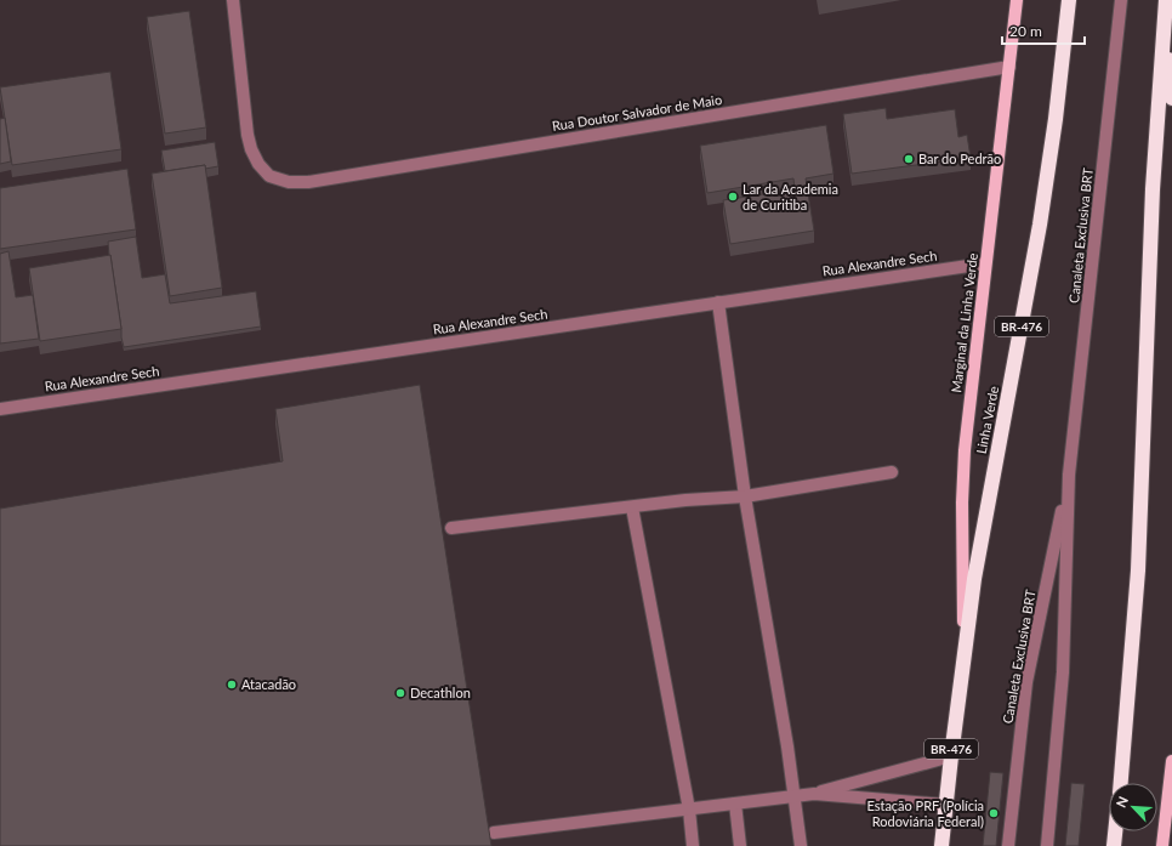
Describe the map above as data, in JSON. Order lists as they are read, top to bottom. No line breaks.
{"streets":{"highway":["BR-476","Linha Verde"],"main road":["Marginal da Linha Verde"],"street":["Rua Doutor Salvador de Maio","Canaleta Exclusiva BRT","Rua Alexandre Sech"]},"crossings":[["Rua Doutor Salvador de Maio","Marginal da Linha Verde"],["Rua Alexandre Sech","Marginal da Linha Verde"],["Marginal da Linha Verde","Linha Verde"]],"places":["Bar do Pedrão","Lar da Academia de Curitiba","Atacadão","Decathlon","Estação PRF (Polícia Rodoviária Federal)"],"scale_bar":"20 m","north":"top left"}
